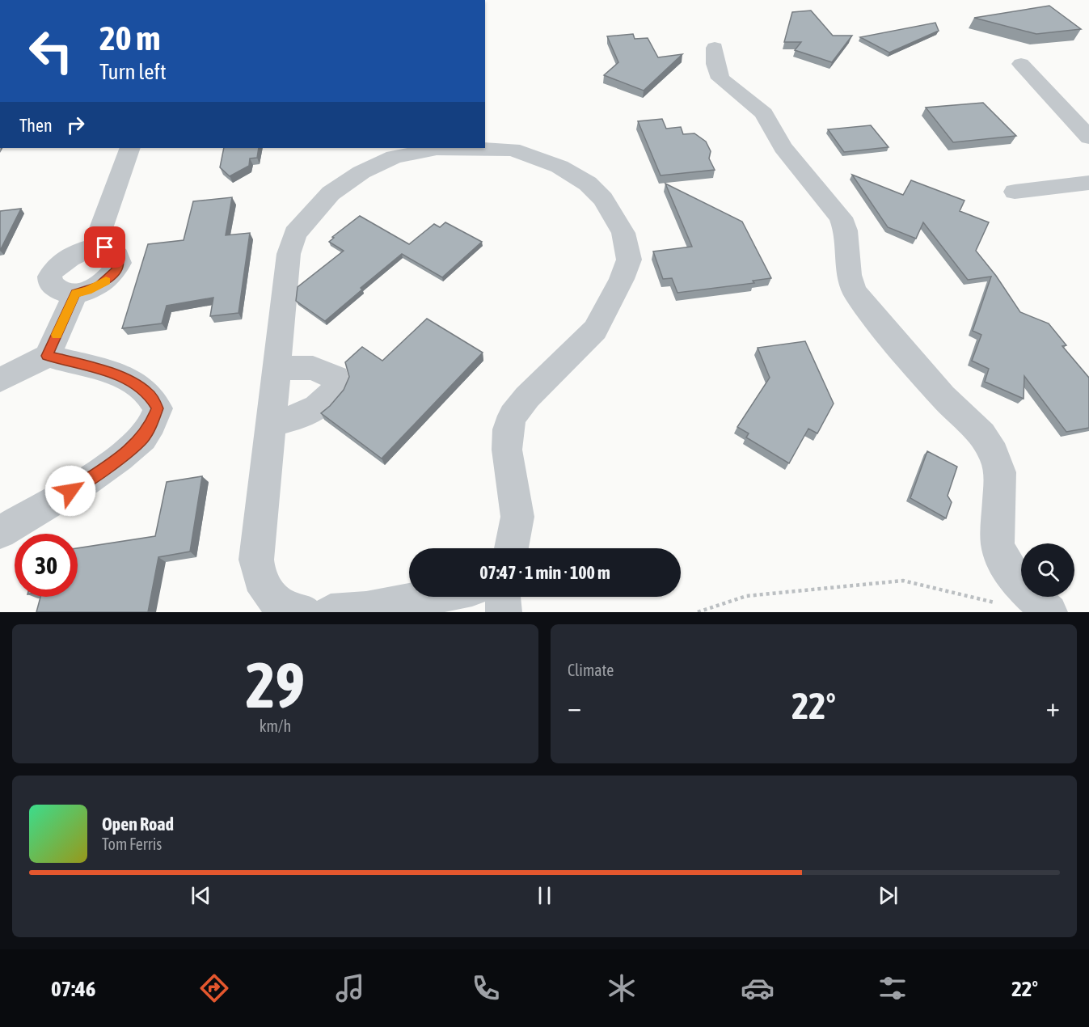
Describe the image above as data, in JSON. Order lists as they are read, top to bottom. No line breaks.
{"page":{"turn":["20 m","Turn left"],"then":"Then","limit":"30","trip":"07:47 · 1 min · 100 m","tile":[["29","km/h"],"Climate"],"heat":["−","22°","+"],"song":["Open Road","Tom Ferris"],"tabs":["07:46","22°"]}}
